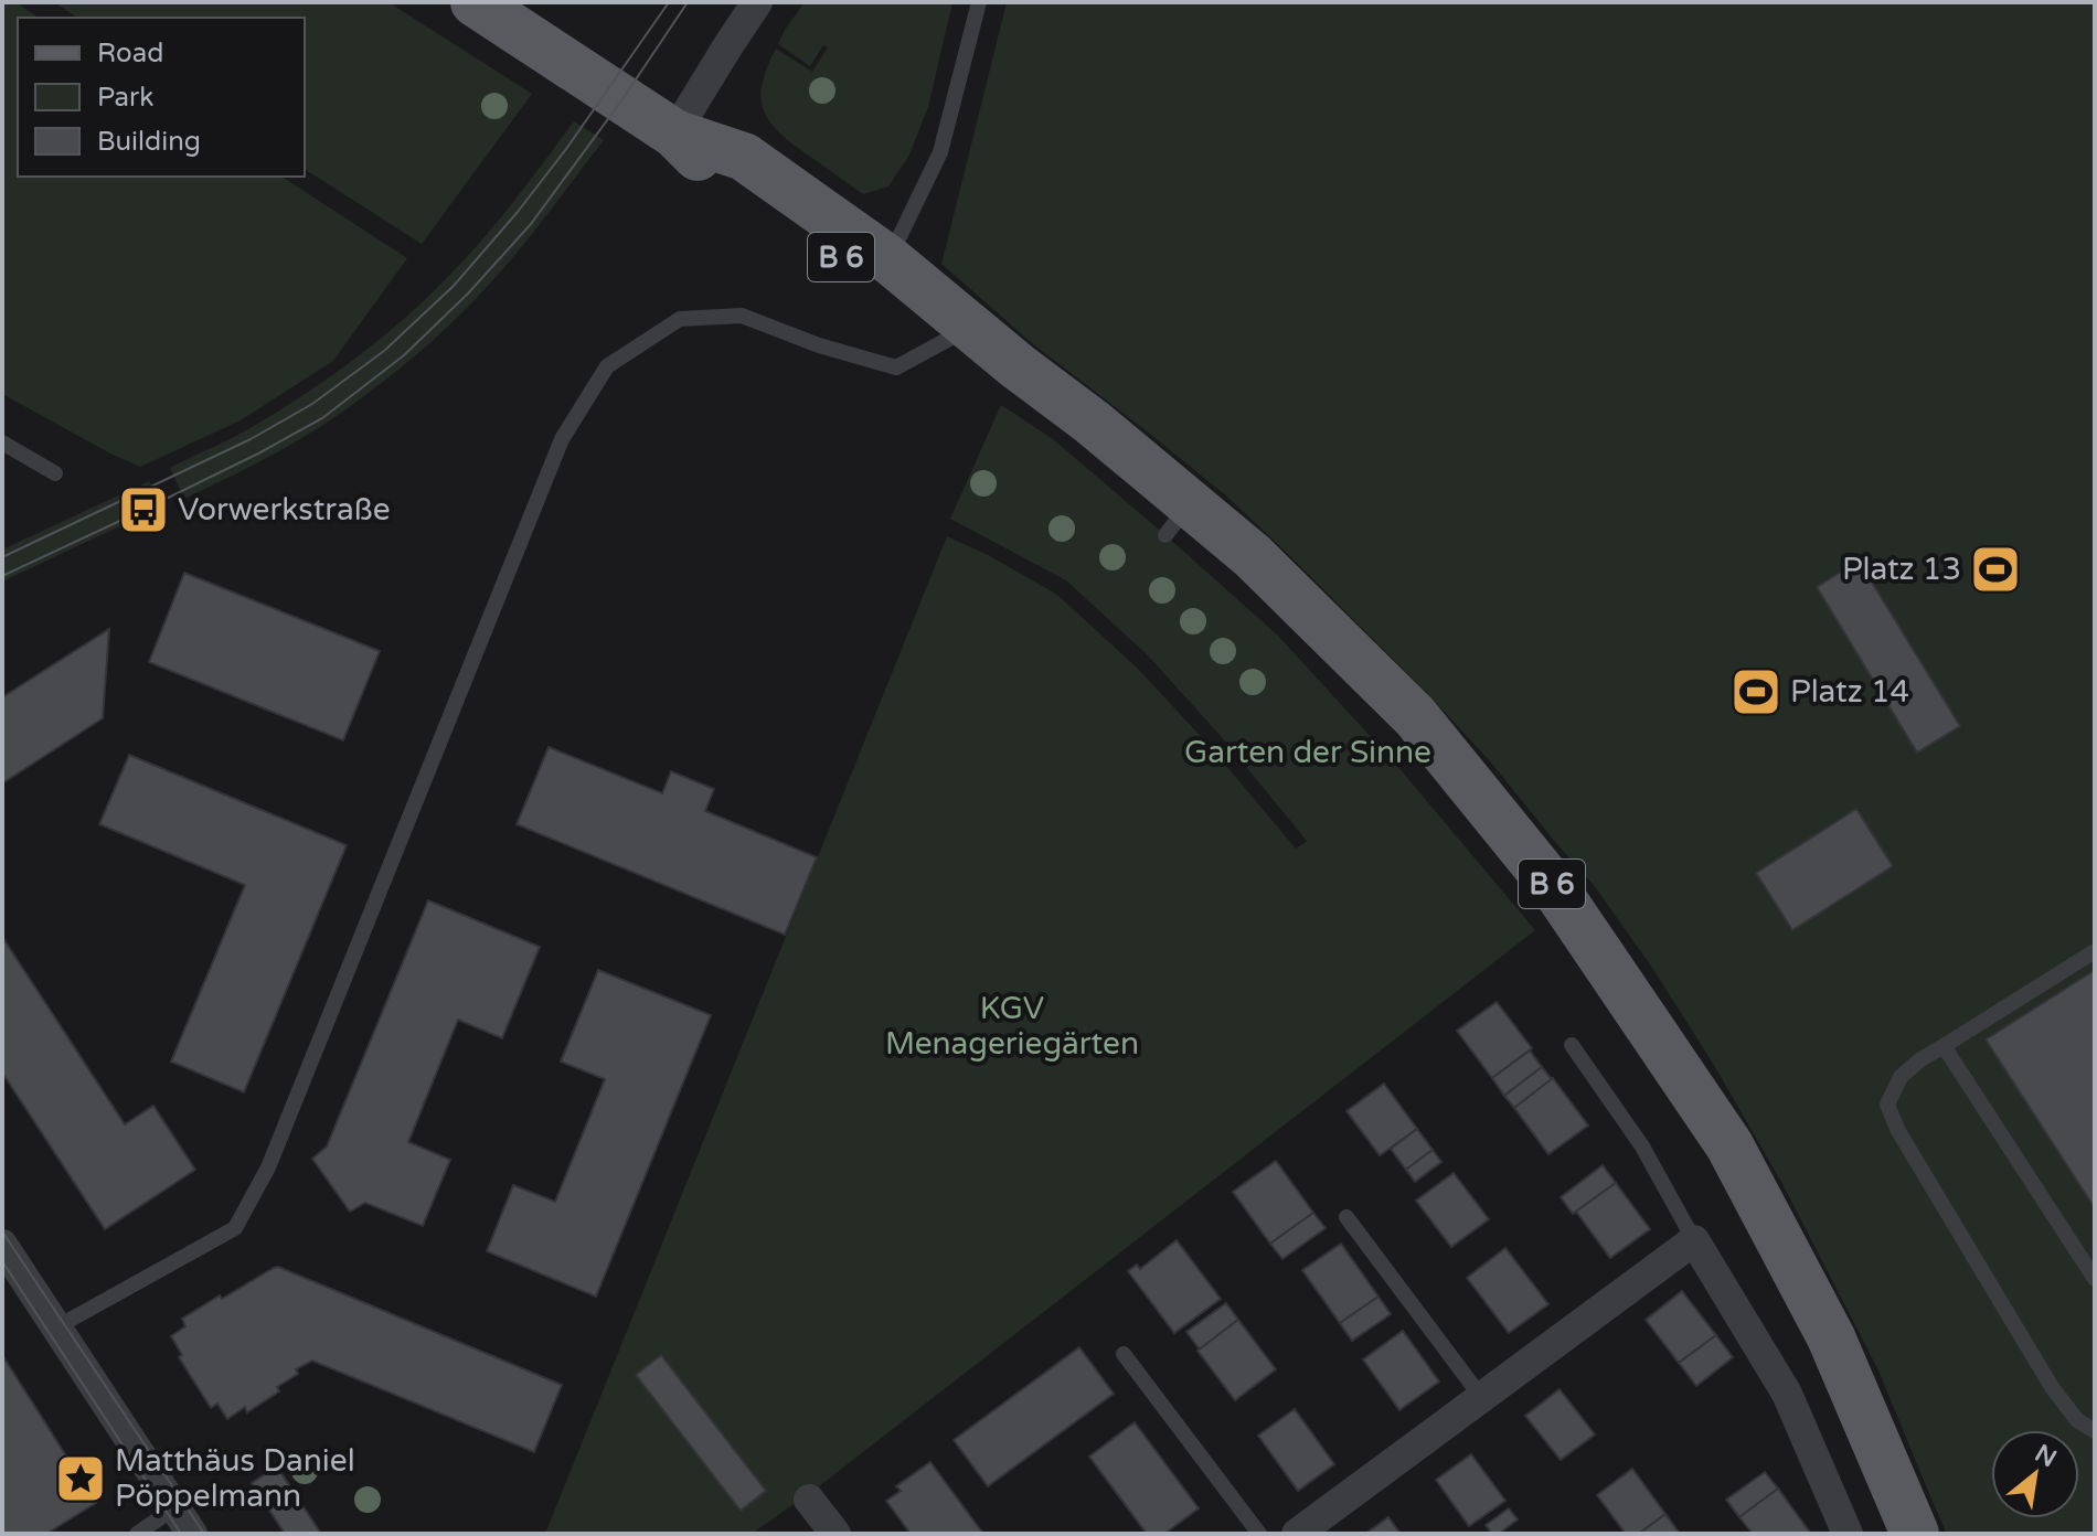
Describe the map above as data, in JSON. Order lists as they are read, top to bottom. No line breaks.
{"streets":{"main road":["B 6"]},"parks":["Garten der Sinne","KGV Menageriegärten"],"places":{"bus stop":["Vorwerkstraße"],"sports":["Platz 13","Platz 14"],"place":["Matthäus Daniel Pöppelmann"]},"legend":["Road","Park","Building"],"north":"top right"}
